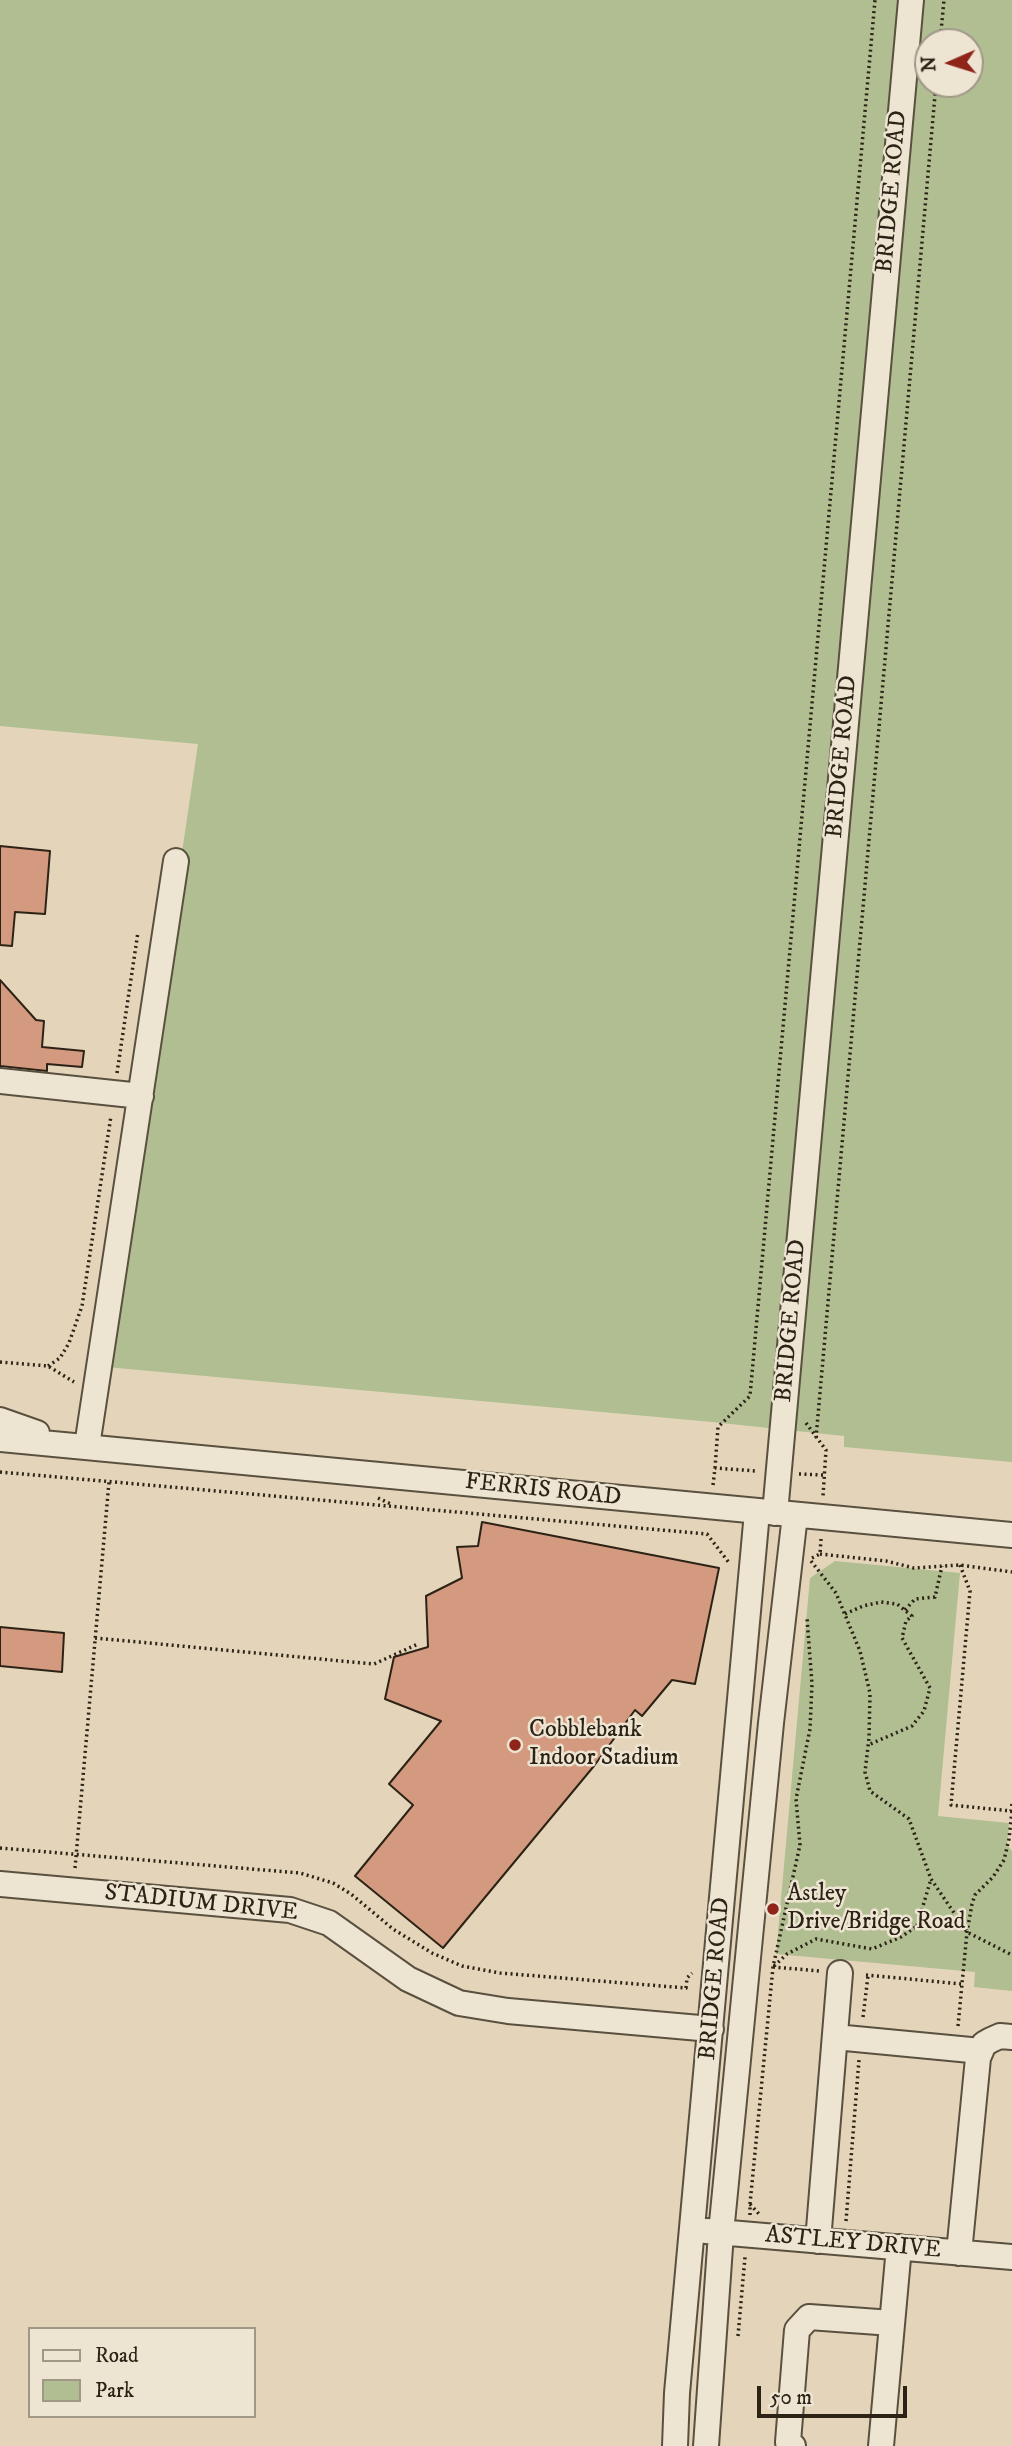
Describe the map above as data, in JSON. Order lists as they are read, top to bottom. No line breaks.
{"streets":{"street":["BRIDGE ROAD","FERRIS ROAD","STADIUM DRIVE","ASTLEY DRIVE"]},"crossings":[["BRIDGE ROAD","FERRIS ROAD"],["BRIDGE ROAD","STADIUM DRIVE"],["BRIDGE ROAD","ASTLEY DRIVE"]],"places":["Cobblebank Indoor Stadium","Astley Drive/Bridge Road"],"legend":["Road","Park"],"scale_bar":"50 m","north":"left"}
